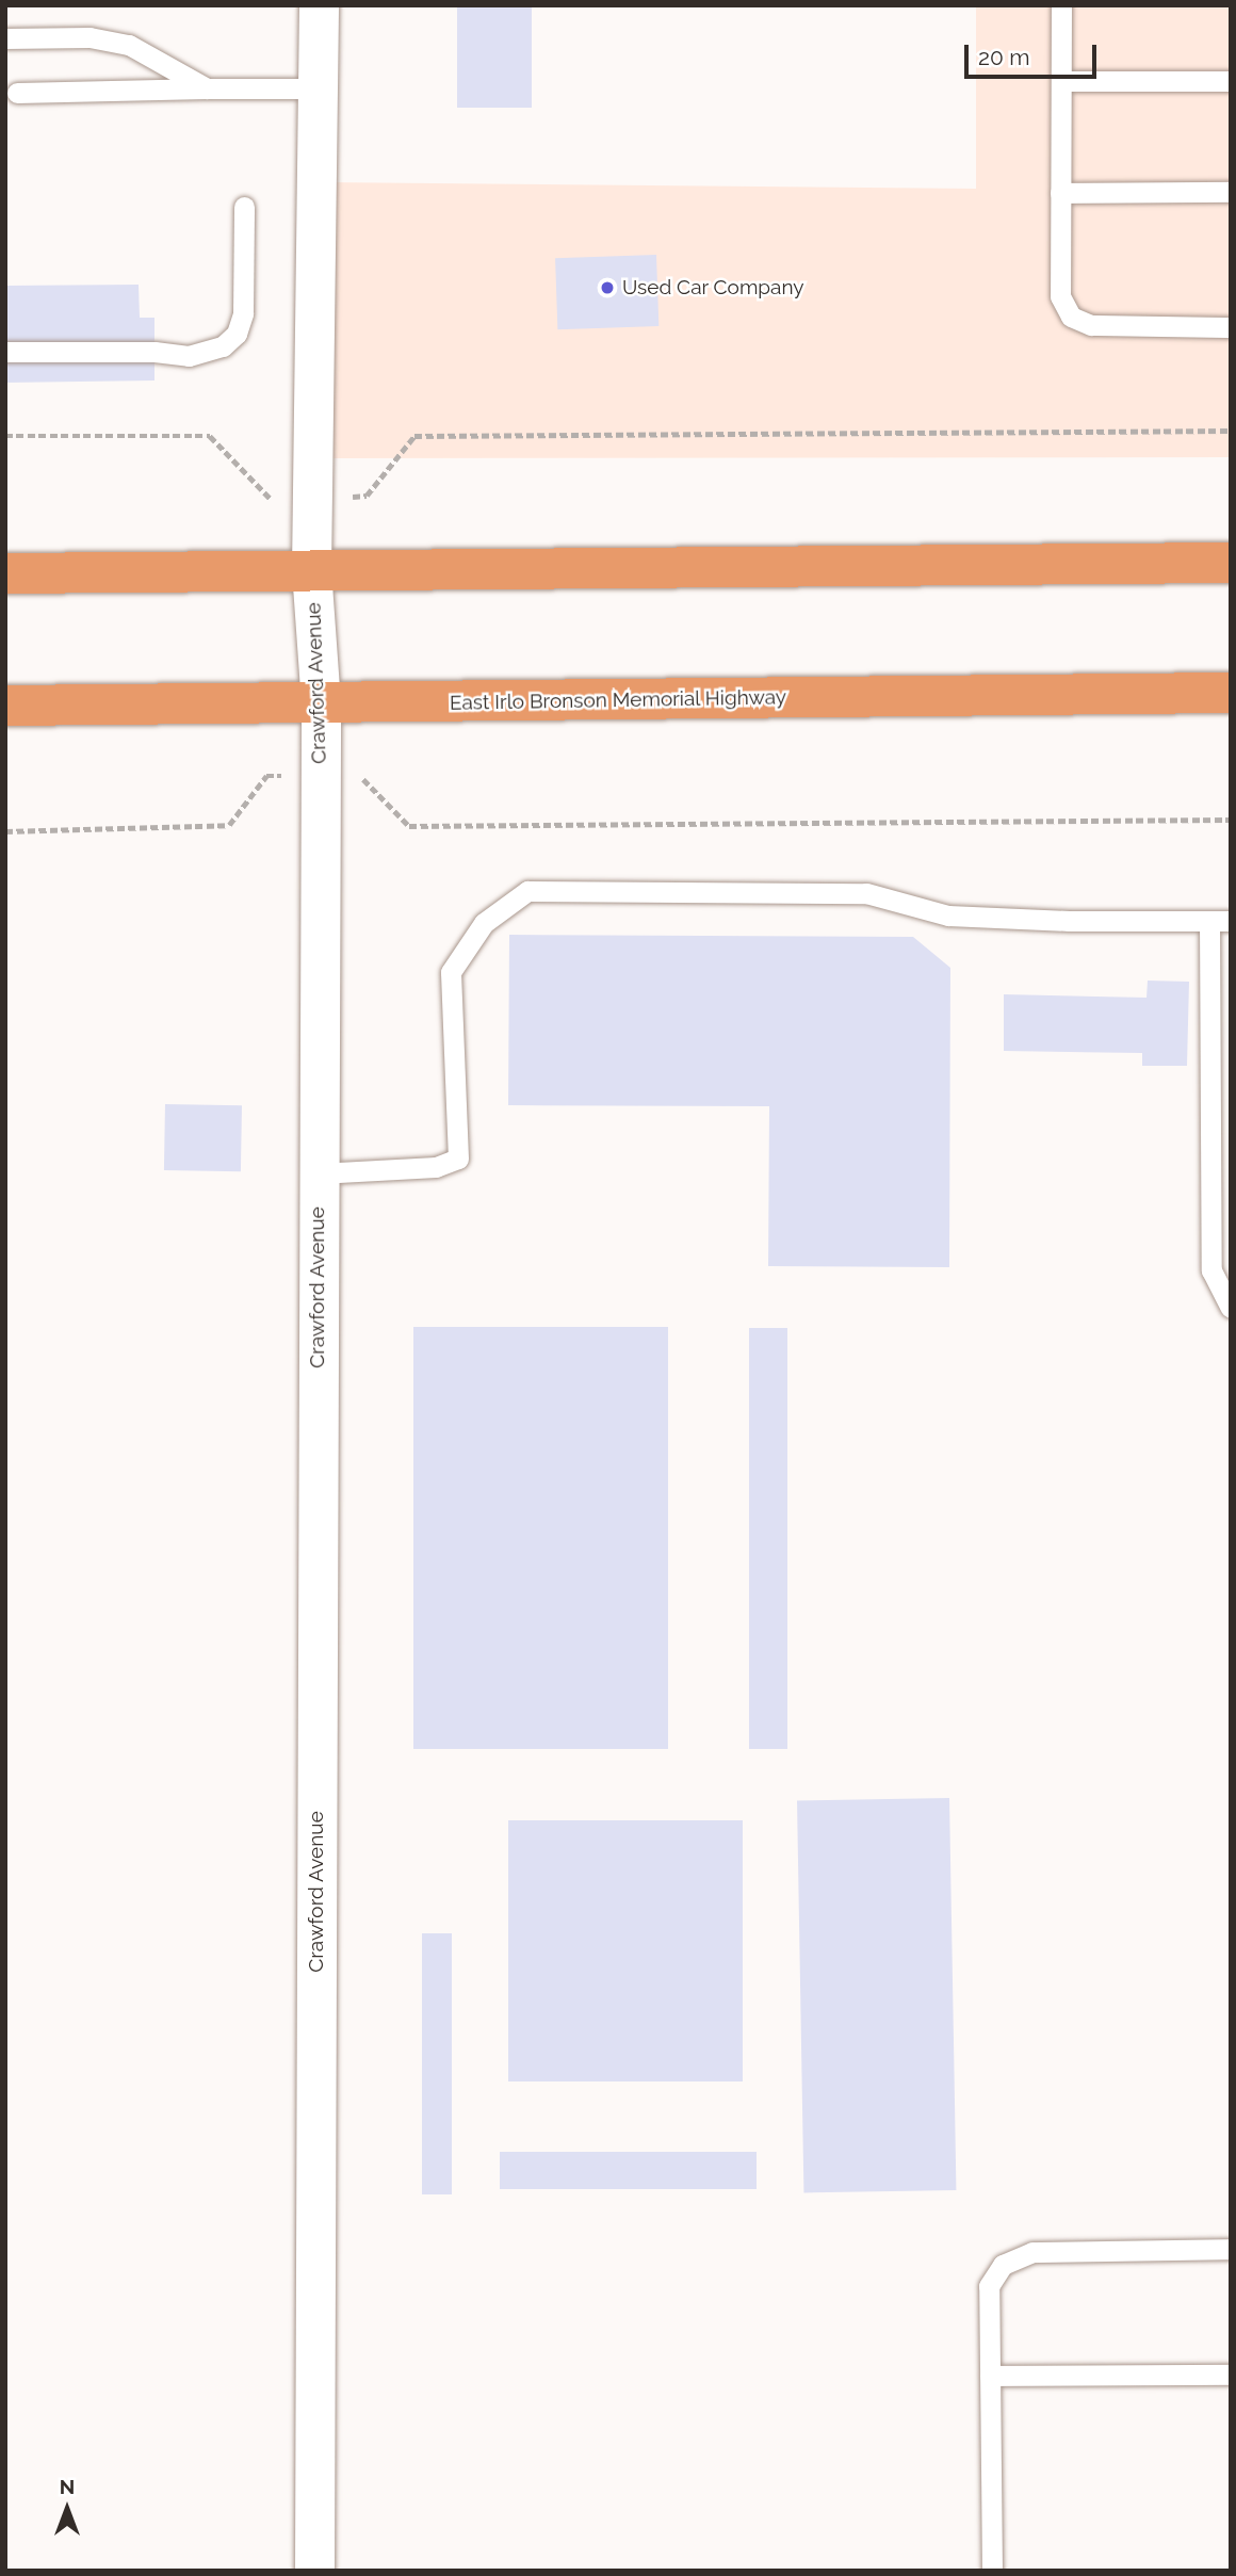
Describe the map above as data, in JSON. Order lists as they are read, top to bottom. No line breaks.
{"streets":{"highway":["East Irlo Bronson Memorial Highway"],"street":["Crawford Avenue"]},"crossings":[["Crawford Avenue","East Irlo Bronson Memorial Highway"]],"places":["Used Car Company"],"scale_bar":"20 m","north":"top"}
